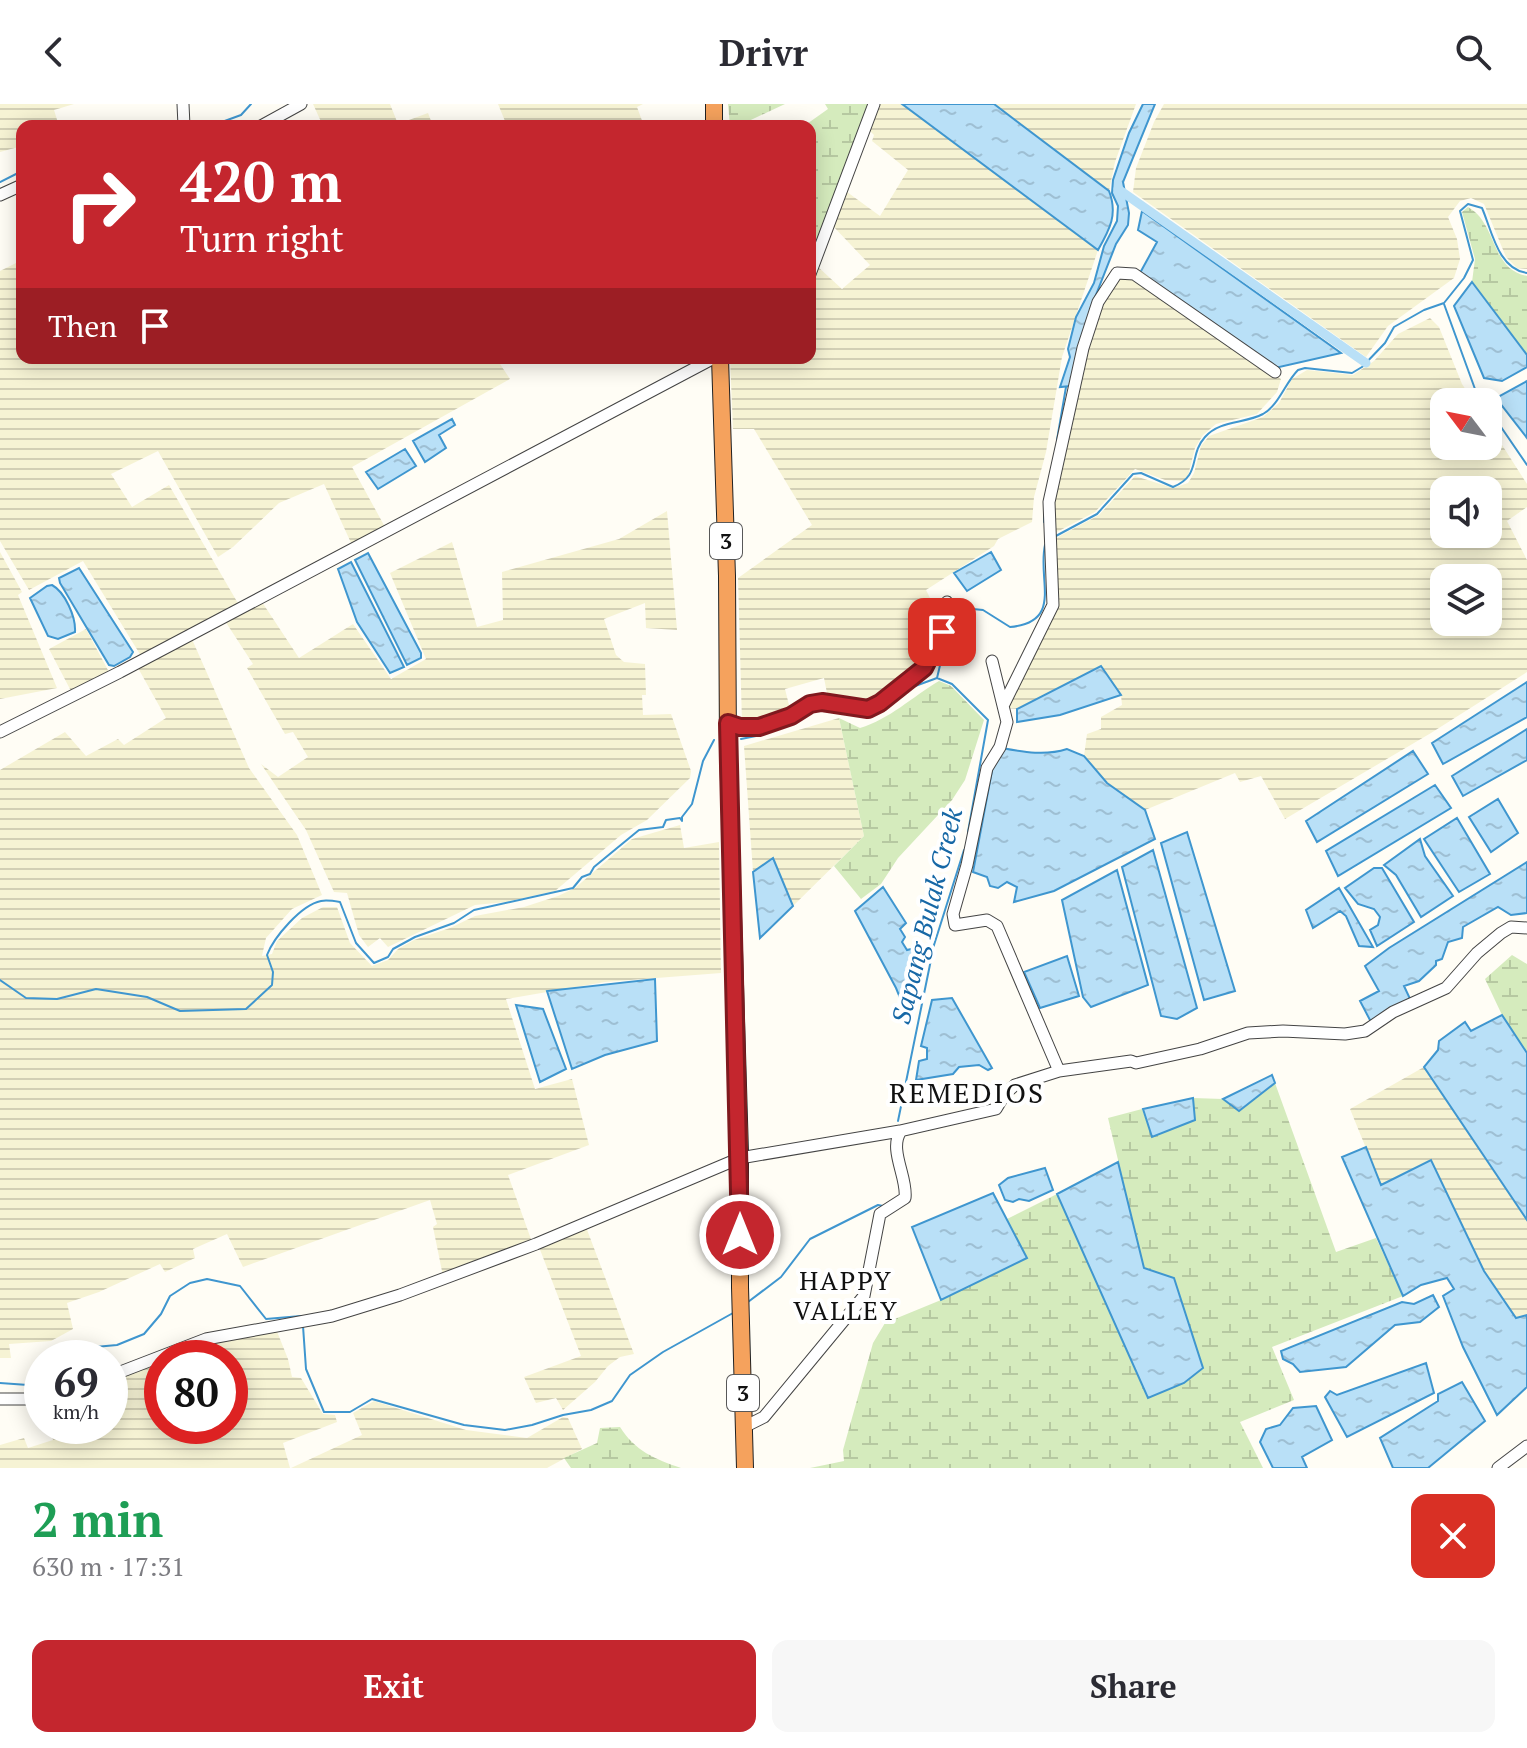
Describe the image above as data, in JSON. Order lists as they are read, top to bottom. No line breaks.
{"streets":{"highway":["3"]},"districts":["REMEDIOS","HAPPY VALLEY"],"water":["Sapang Bulak Creek"],"north":"top left","page":{"header":"Drivr","turn":["420 m","Turn right"],"then":"Then","speed":"69 km/h","limit":"80","heading":["2 min","630 m · 17:31"],"buttons":["Exit","Share"]}}
